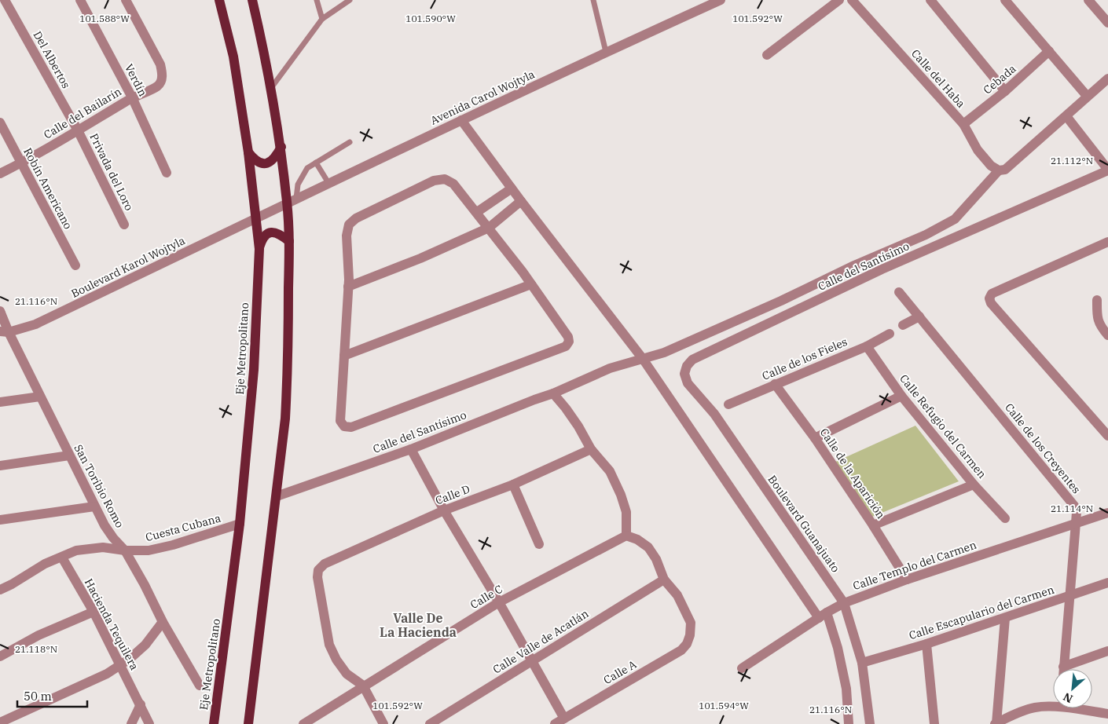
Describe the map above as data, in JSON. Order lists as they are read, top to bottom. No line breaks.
{"streets":{"main road":["Eje Metropolitano"],"street":["Del Albertos","Calle del Haba","Cebada","Verdín","Avenida Carol Wojtyla","Calle del Bailarín","Privada del Loro","Robín Americano","Calle del Santísimo","Boulevard Karol Wojtyla","Calle de los Fieles","Calle Refugio del Carmen","Calle de los Creyentes","Calle de la Aparición","San Toribio Romo","Calle D","Boulevard Guanajuato","Cuesta Cubana","Calle Templo del Carmen","Calle C","Calle Escapulario del Carmen","Hacienda Tequilera","Calle Valle de Acatlán","Calle A"]},"crossings":[["Del Albertos","Calle del Bailarín"],["Del Albertos","Privada del Loro"],["Calle del Haba","Cebada"],["Calle del Haba","Calle del Santísimo"],["Verdín","Calle del Bailarín"],["Avenida Carol Wojtyla","Boulevard Karol Wojtyla"],["Avenida Carol Wojtyla","Eje Metropolitano"],["Calle del Bailarín","Privada del Loro"],["Calle del Bailarín","Robín Americano"],["Calle del Santísimo","Boulevard Guanajuato"],["Boulevard Karol Wojtyla","Eje Metropolitano"],["Boulevard Karol Wojtyla","San Toribio Romo"],["Eje Metropolitano","Cuesta Cubana"],["Calle de los Fieles","Calle Refugio del Carmen"],["Calle de los Fieles","Calle de la Aparición"],["Calle de los Creyentes","Calle Templo del Carmen"],["Calle de los Creyentes","Calle Escapulario del Carmen"],["Calle de la Aparición","Calle Templo del Carmen"],["San Toribio Romo","Cuesta Cubana"],["Calle D","Calle C"],["Boulevard Guanajuato","Calle Templo del Carmen"],["Boulevard Guanajuato","Calle Escapulario del Carmen"],["Cuesta Cubana","Hacienda Tequilera"],["Calle Valle de Acatlán","Calle A"]],"districts":["Valle De La Hacienda"],"scale_bar":"50 m","north":"bottom left","coordinates":["101.588°W","101.590°W","101.592°W","21.112°N","21.116°N","21.114°N","21.118°N","101.594°W"]}
